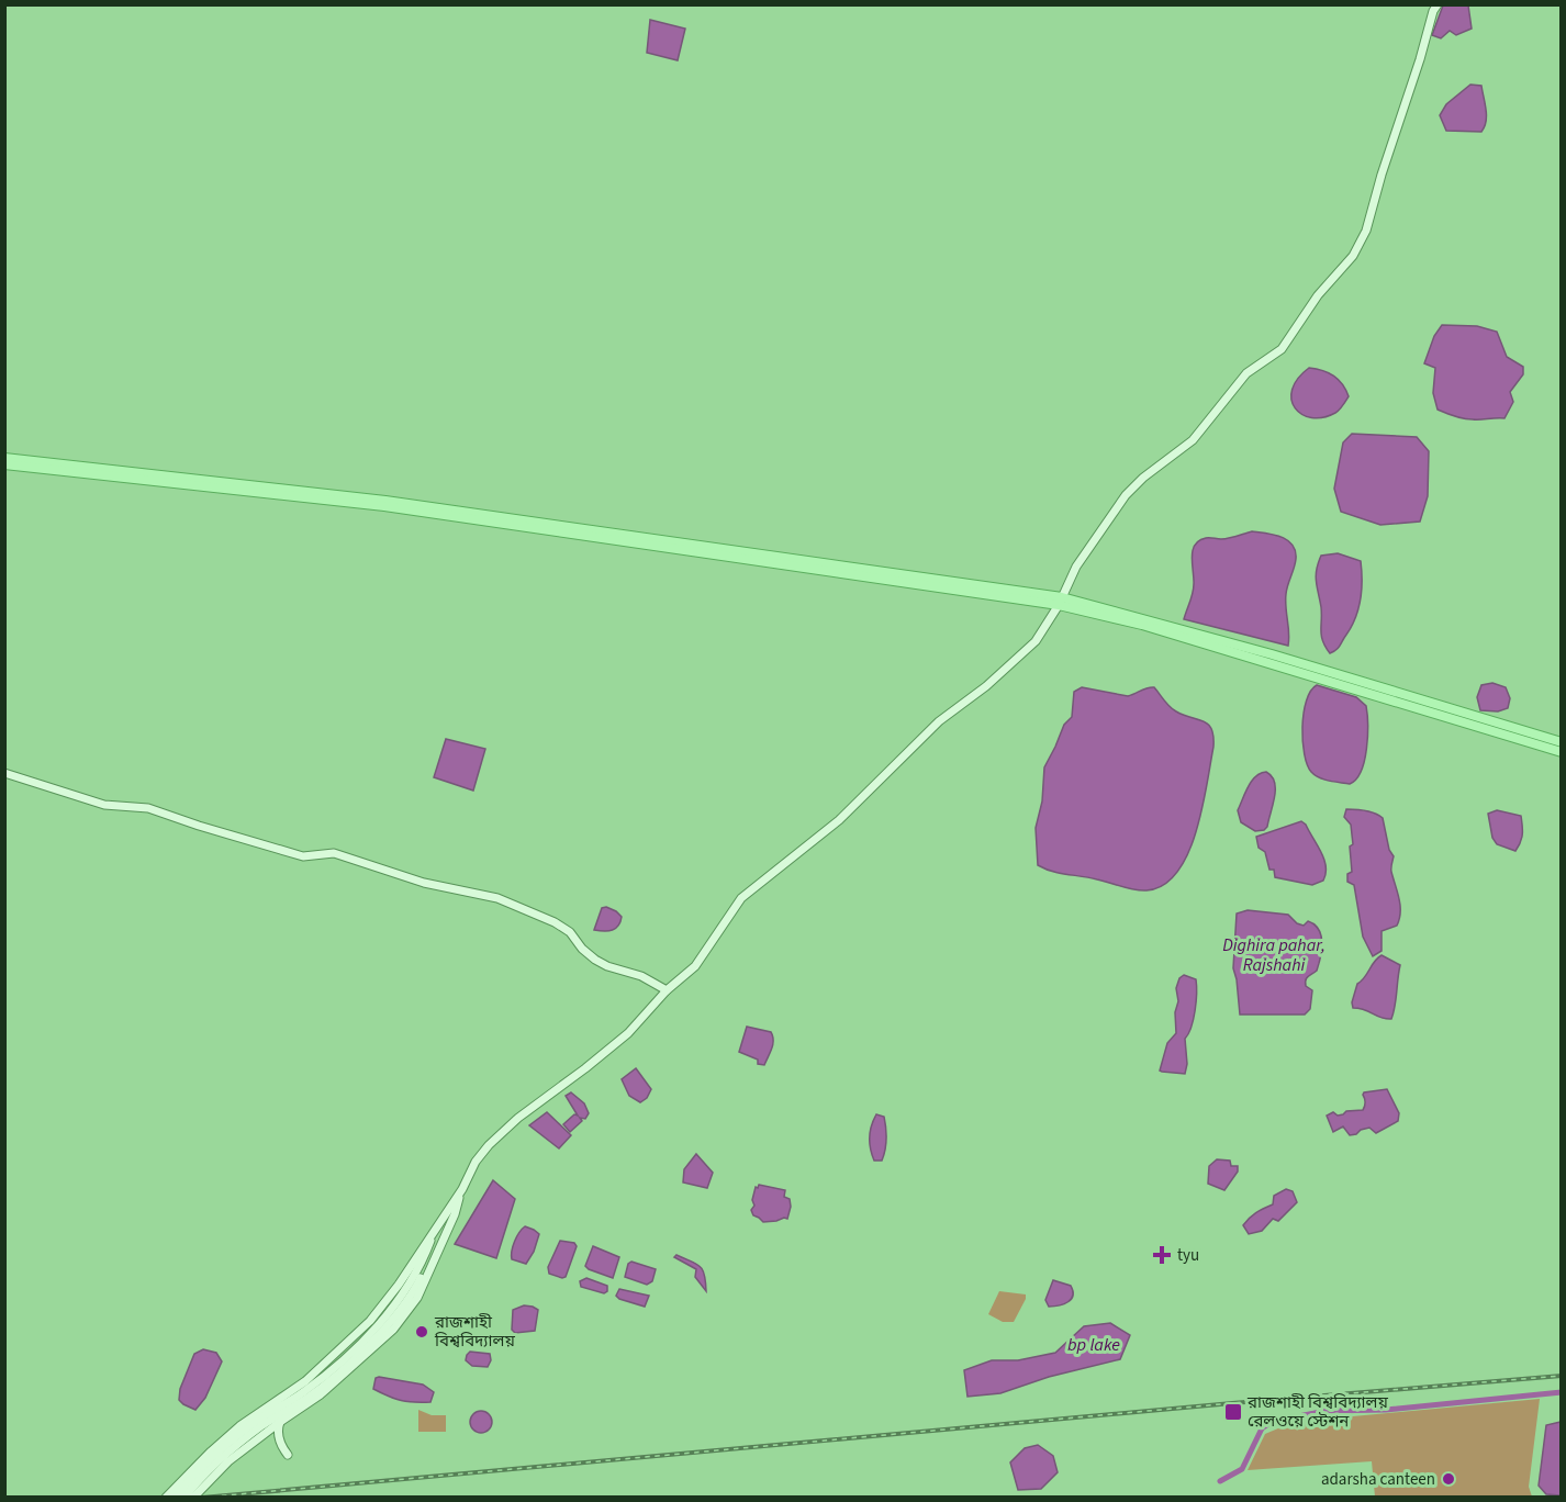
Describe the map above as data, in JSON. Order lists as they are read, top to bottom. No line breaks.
{"water":["Dighira pahar, Rajshahi","bp lake"],"places":{"health":["tyu"],"other":["রাজশাহী বিশ্ববিদ্যালয়","adarsha canteen"],"transit":["রাজশাহী বিশ্ববিদ্যালয় রেলওয়ে স্টেশন"]}}
